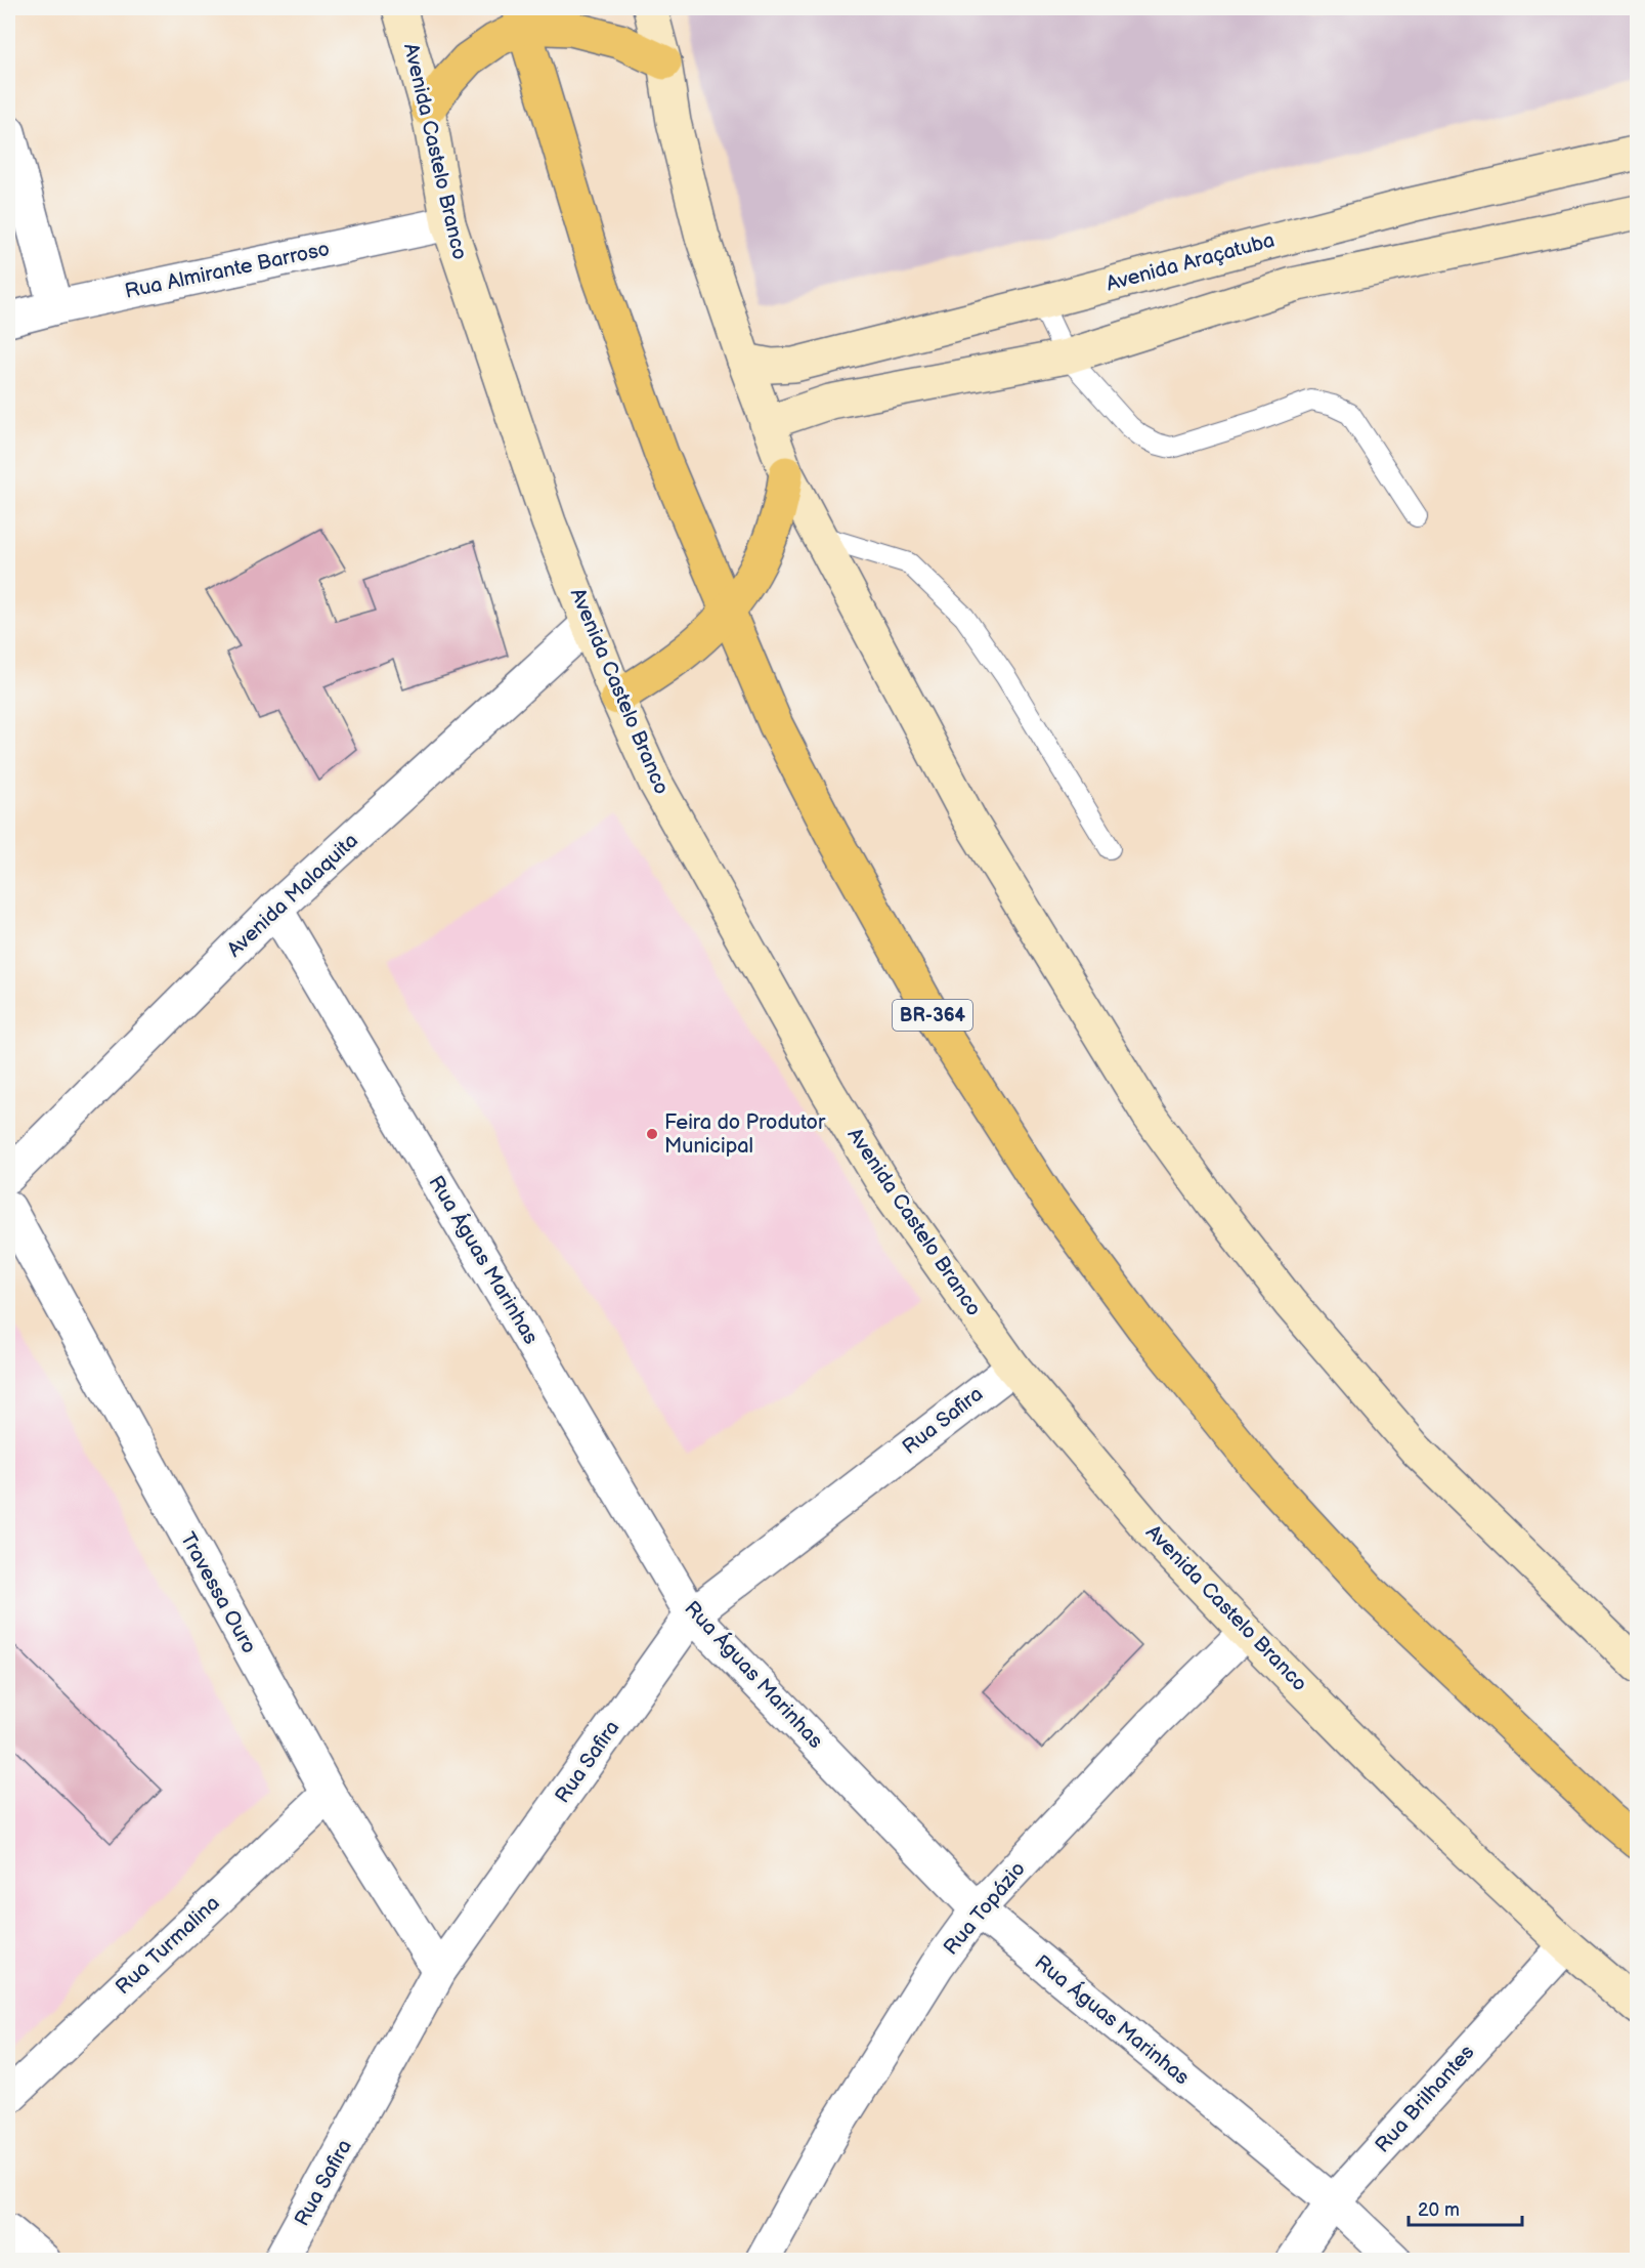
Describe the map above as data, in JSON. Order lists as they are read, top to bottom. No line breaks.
{"streets":{"highway":["BR-364"],"main road":["Avenida Castelo Branco","Avenida Araçatuba"],"street":["Rua Almirante Barroso","Avenida Malaquita","Rua Águas Marinhas","Rua Safira","Travessa Ouro","Rua Topázio","Rua Turmalina","Rua Brilhantes"]},"crossings":[["Avenida Castelo Branco","Rua Almirante Barroso"],["Avenida Castelo Branco","Avenida Malaquita"],["Avenida Castelo Branco","Rua Safira"],["Avenida Castelo Branco","Rua Topázio"],["Avenida Castelo Branco","Rua Brilhantes"],["Avenida Malaquita","Rua Águas Marinhas"],["Rua Águas Marinhas","Rua Safira"],["Rua Águas Marinhas","Rua Topázio"],["Rua Águas Marinhas","Rua Brilhantes"],["Rua Safira","Travessa Ouro"],["Travessa Ouro","Rua Turmalina"]],"places":["Feira do Produtor Municipal"],"scale_bar":"20 m"}
